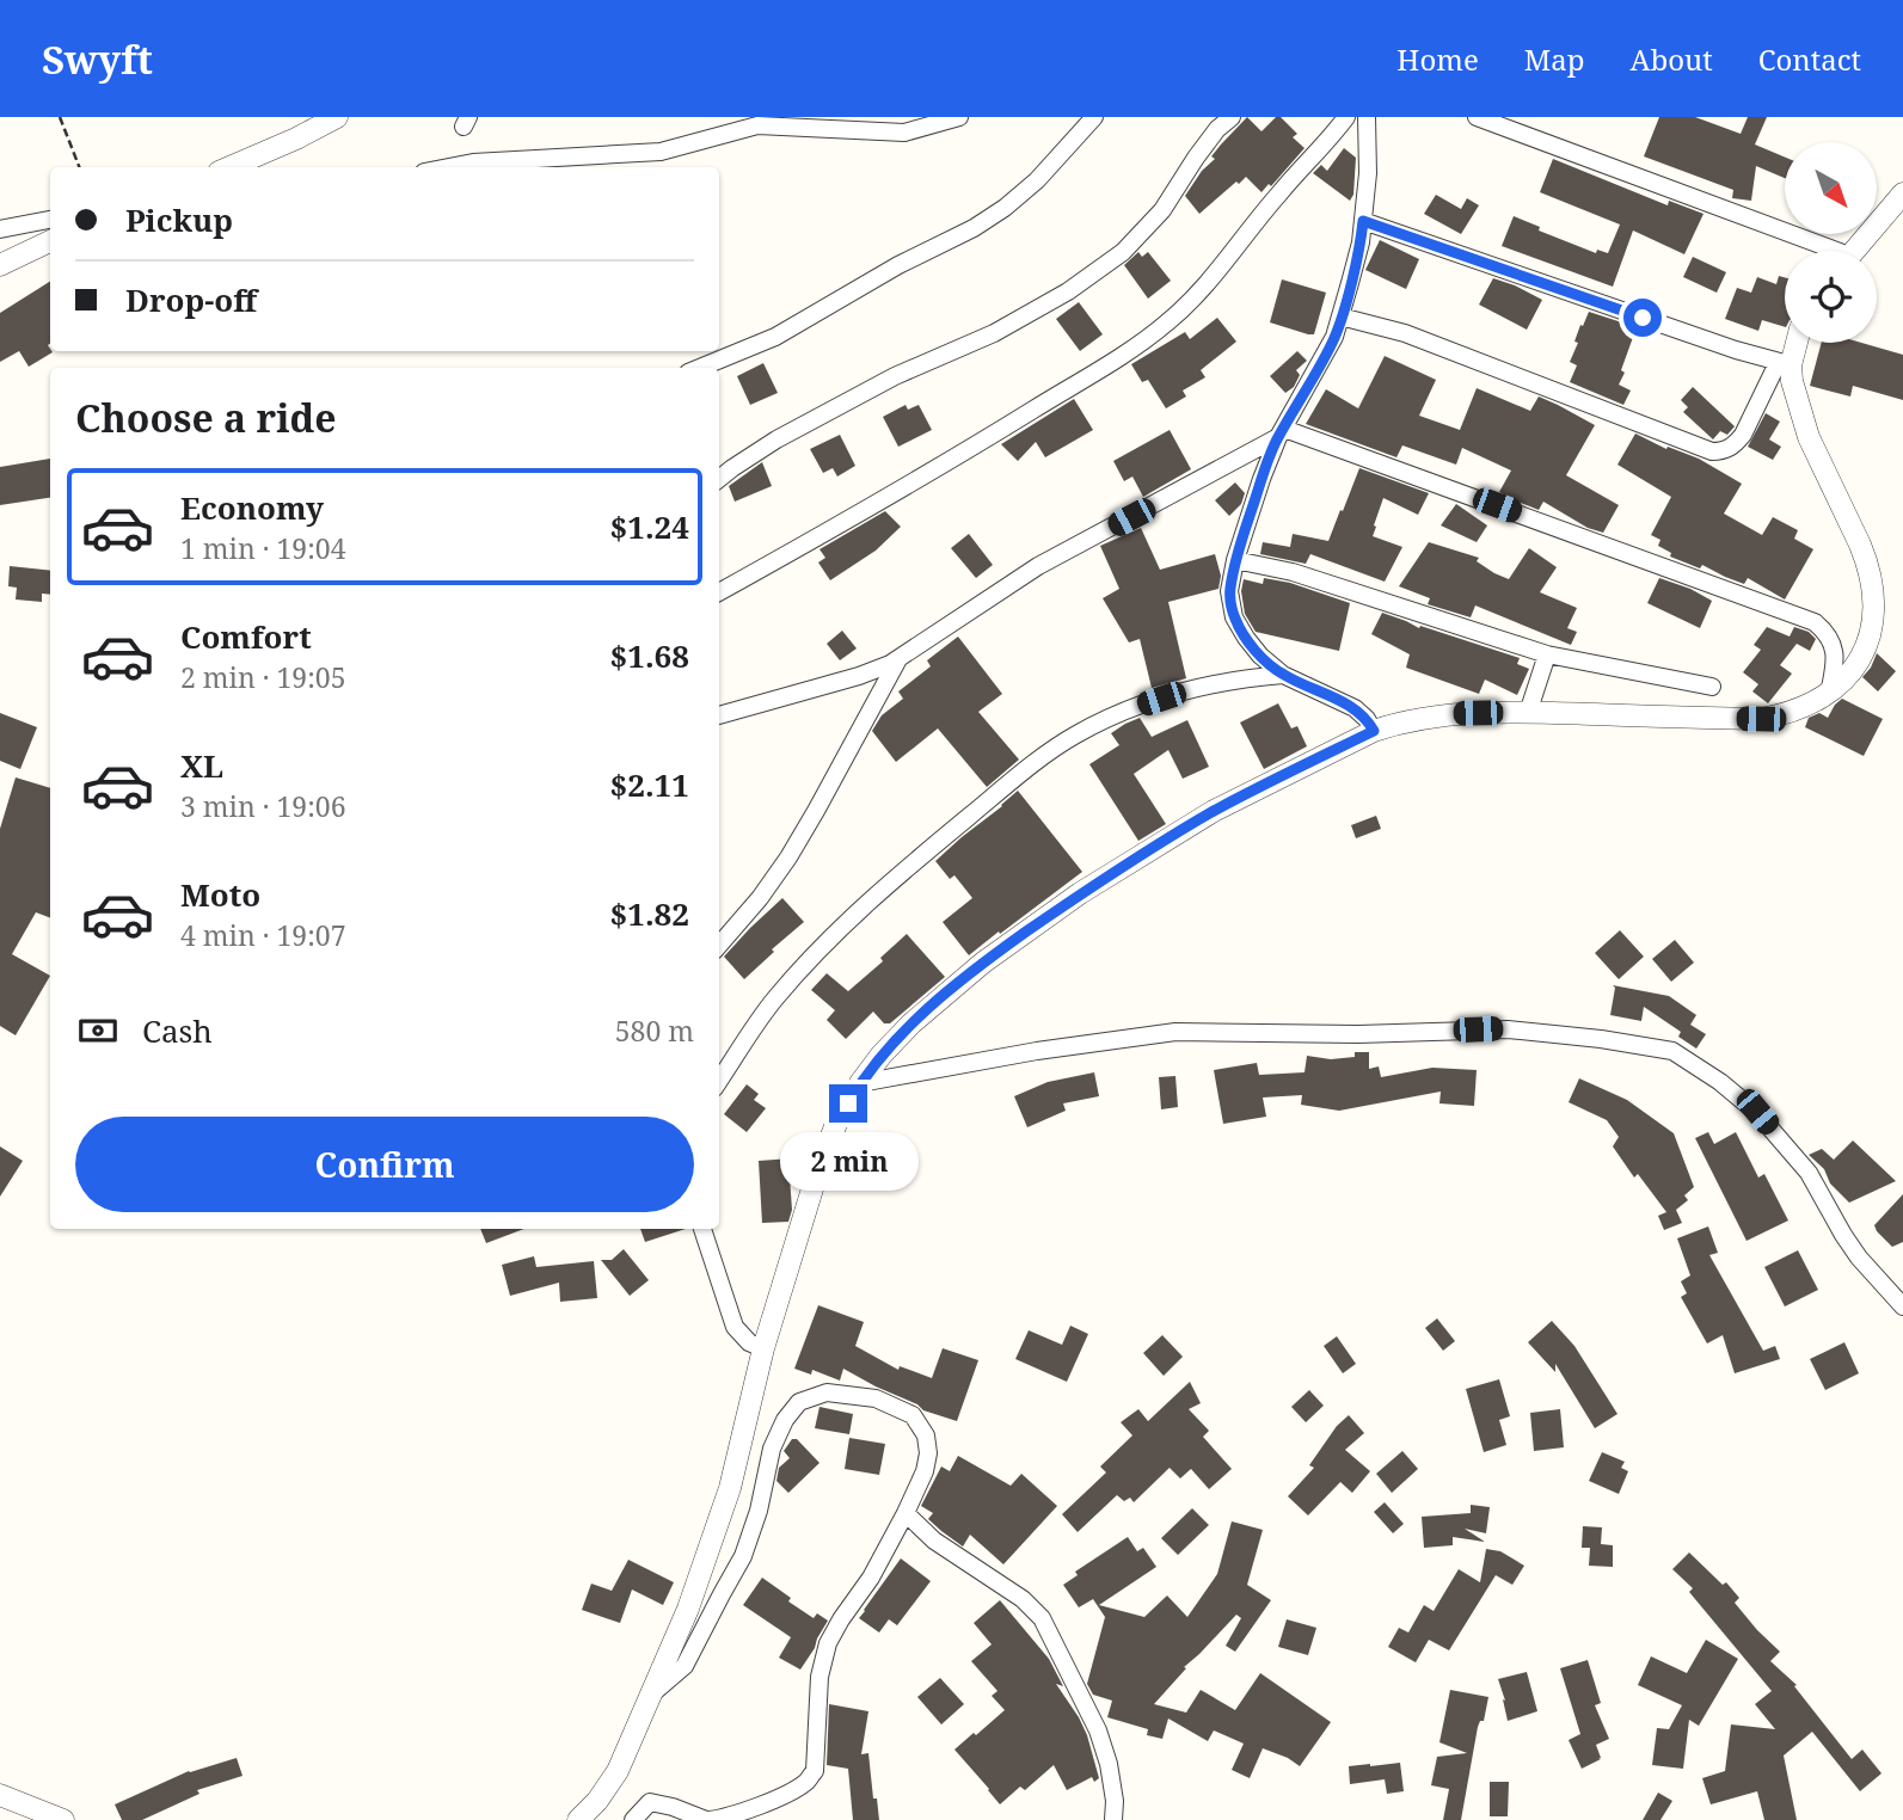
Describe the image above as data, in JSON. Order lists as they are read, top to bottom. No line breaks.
{"north":"bottom right","page":{"header":"Swyft","nav":["Home","Map","About","Contact"],"banner":["Pickup","Drop-off"],"heading":"Choose a ride","list":[{"name":"Economy","note":"1 min · 19:04","value":"$1.24"},{"name":"Comfort","note":"2 min · 19:05","value":"$1.68"},{"name":"XL","note":"3 min · 19:06","value":"$2.11"},{"name":"Moto","note":"4 min · 19:07","value":"$1.82"}],"pay":["Cash","580 m"],"buttons":"Confirm","bubble":"2 min"}}
